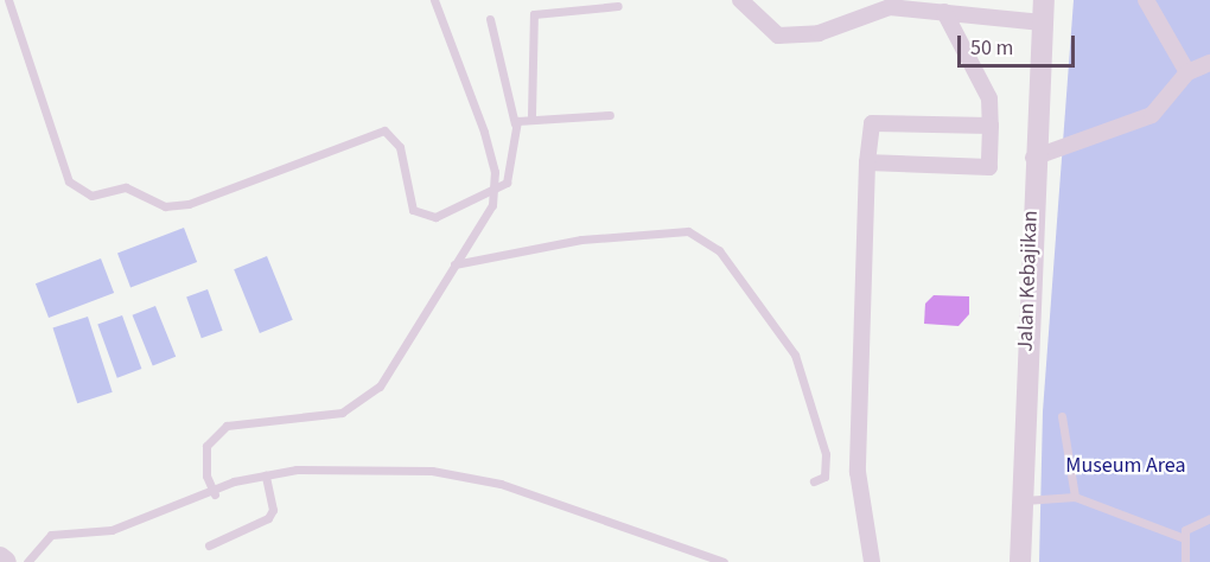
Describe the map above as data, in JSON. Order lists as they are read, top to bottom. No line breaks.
{"streets":{"street":["Jalan Kebajikan"]},"parks":["Museum Area"],"scale_bar":"50 m"}
